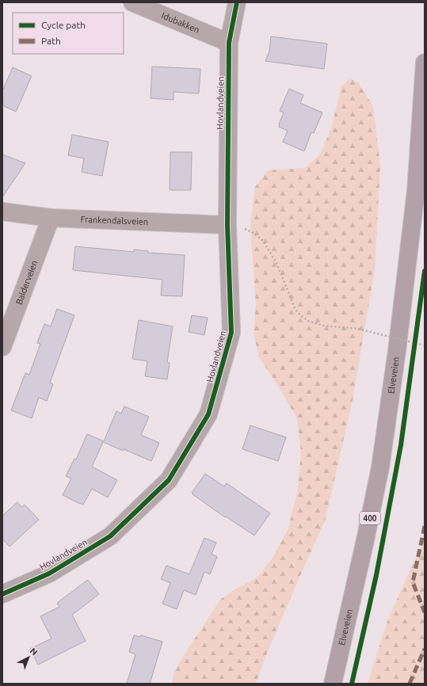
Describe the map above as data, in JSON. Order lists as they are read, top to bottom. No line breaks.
{"streets":{"highway":["Elveveien","400"],"street":["Idubakken","Hovlandveien","Frankendalsveien","Balderveien"]},"crossings":[["Idubakken","Hovlandveien"],["Hovlandveien","Frankendalsveien"],["Frankendalsveien","Balderveien"]],"legend":["Cycle path","Path"],"north":"top right"}
